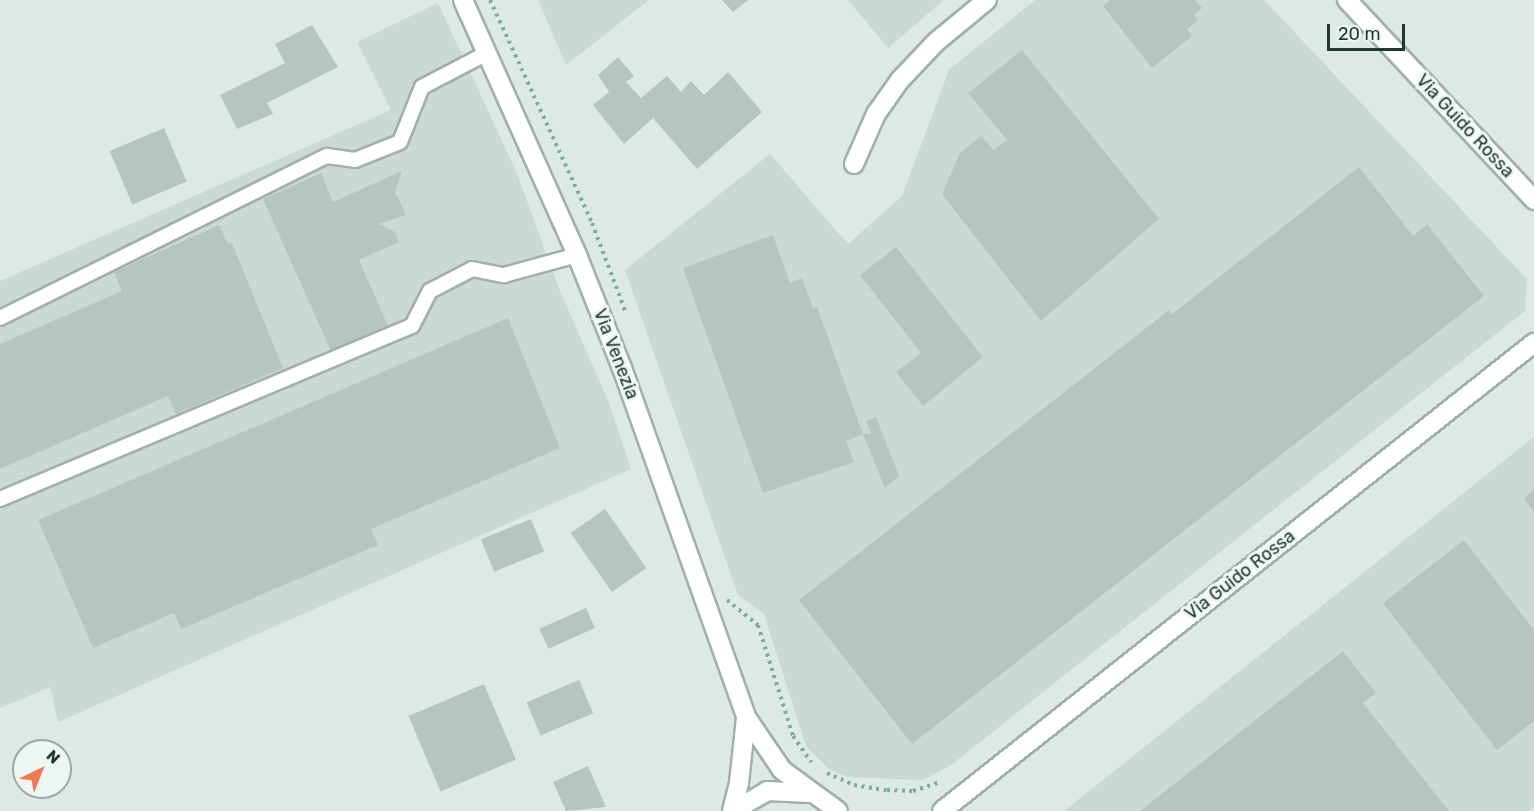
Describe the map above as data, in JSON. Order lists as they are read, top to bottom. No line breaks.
{"streets":{"street":["Via Guido Rossa","Via Venezia"]},"scale_bar":"20 m","north":"top right"}
